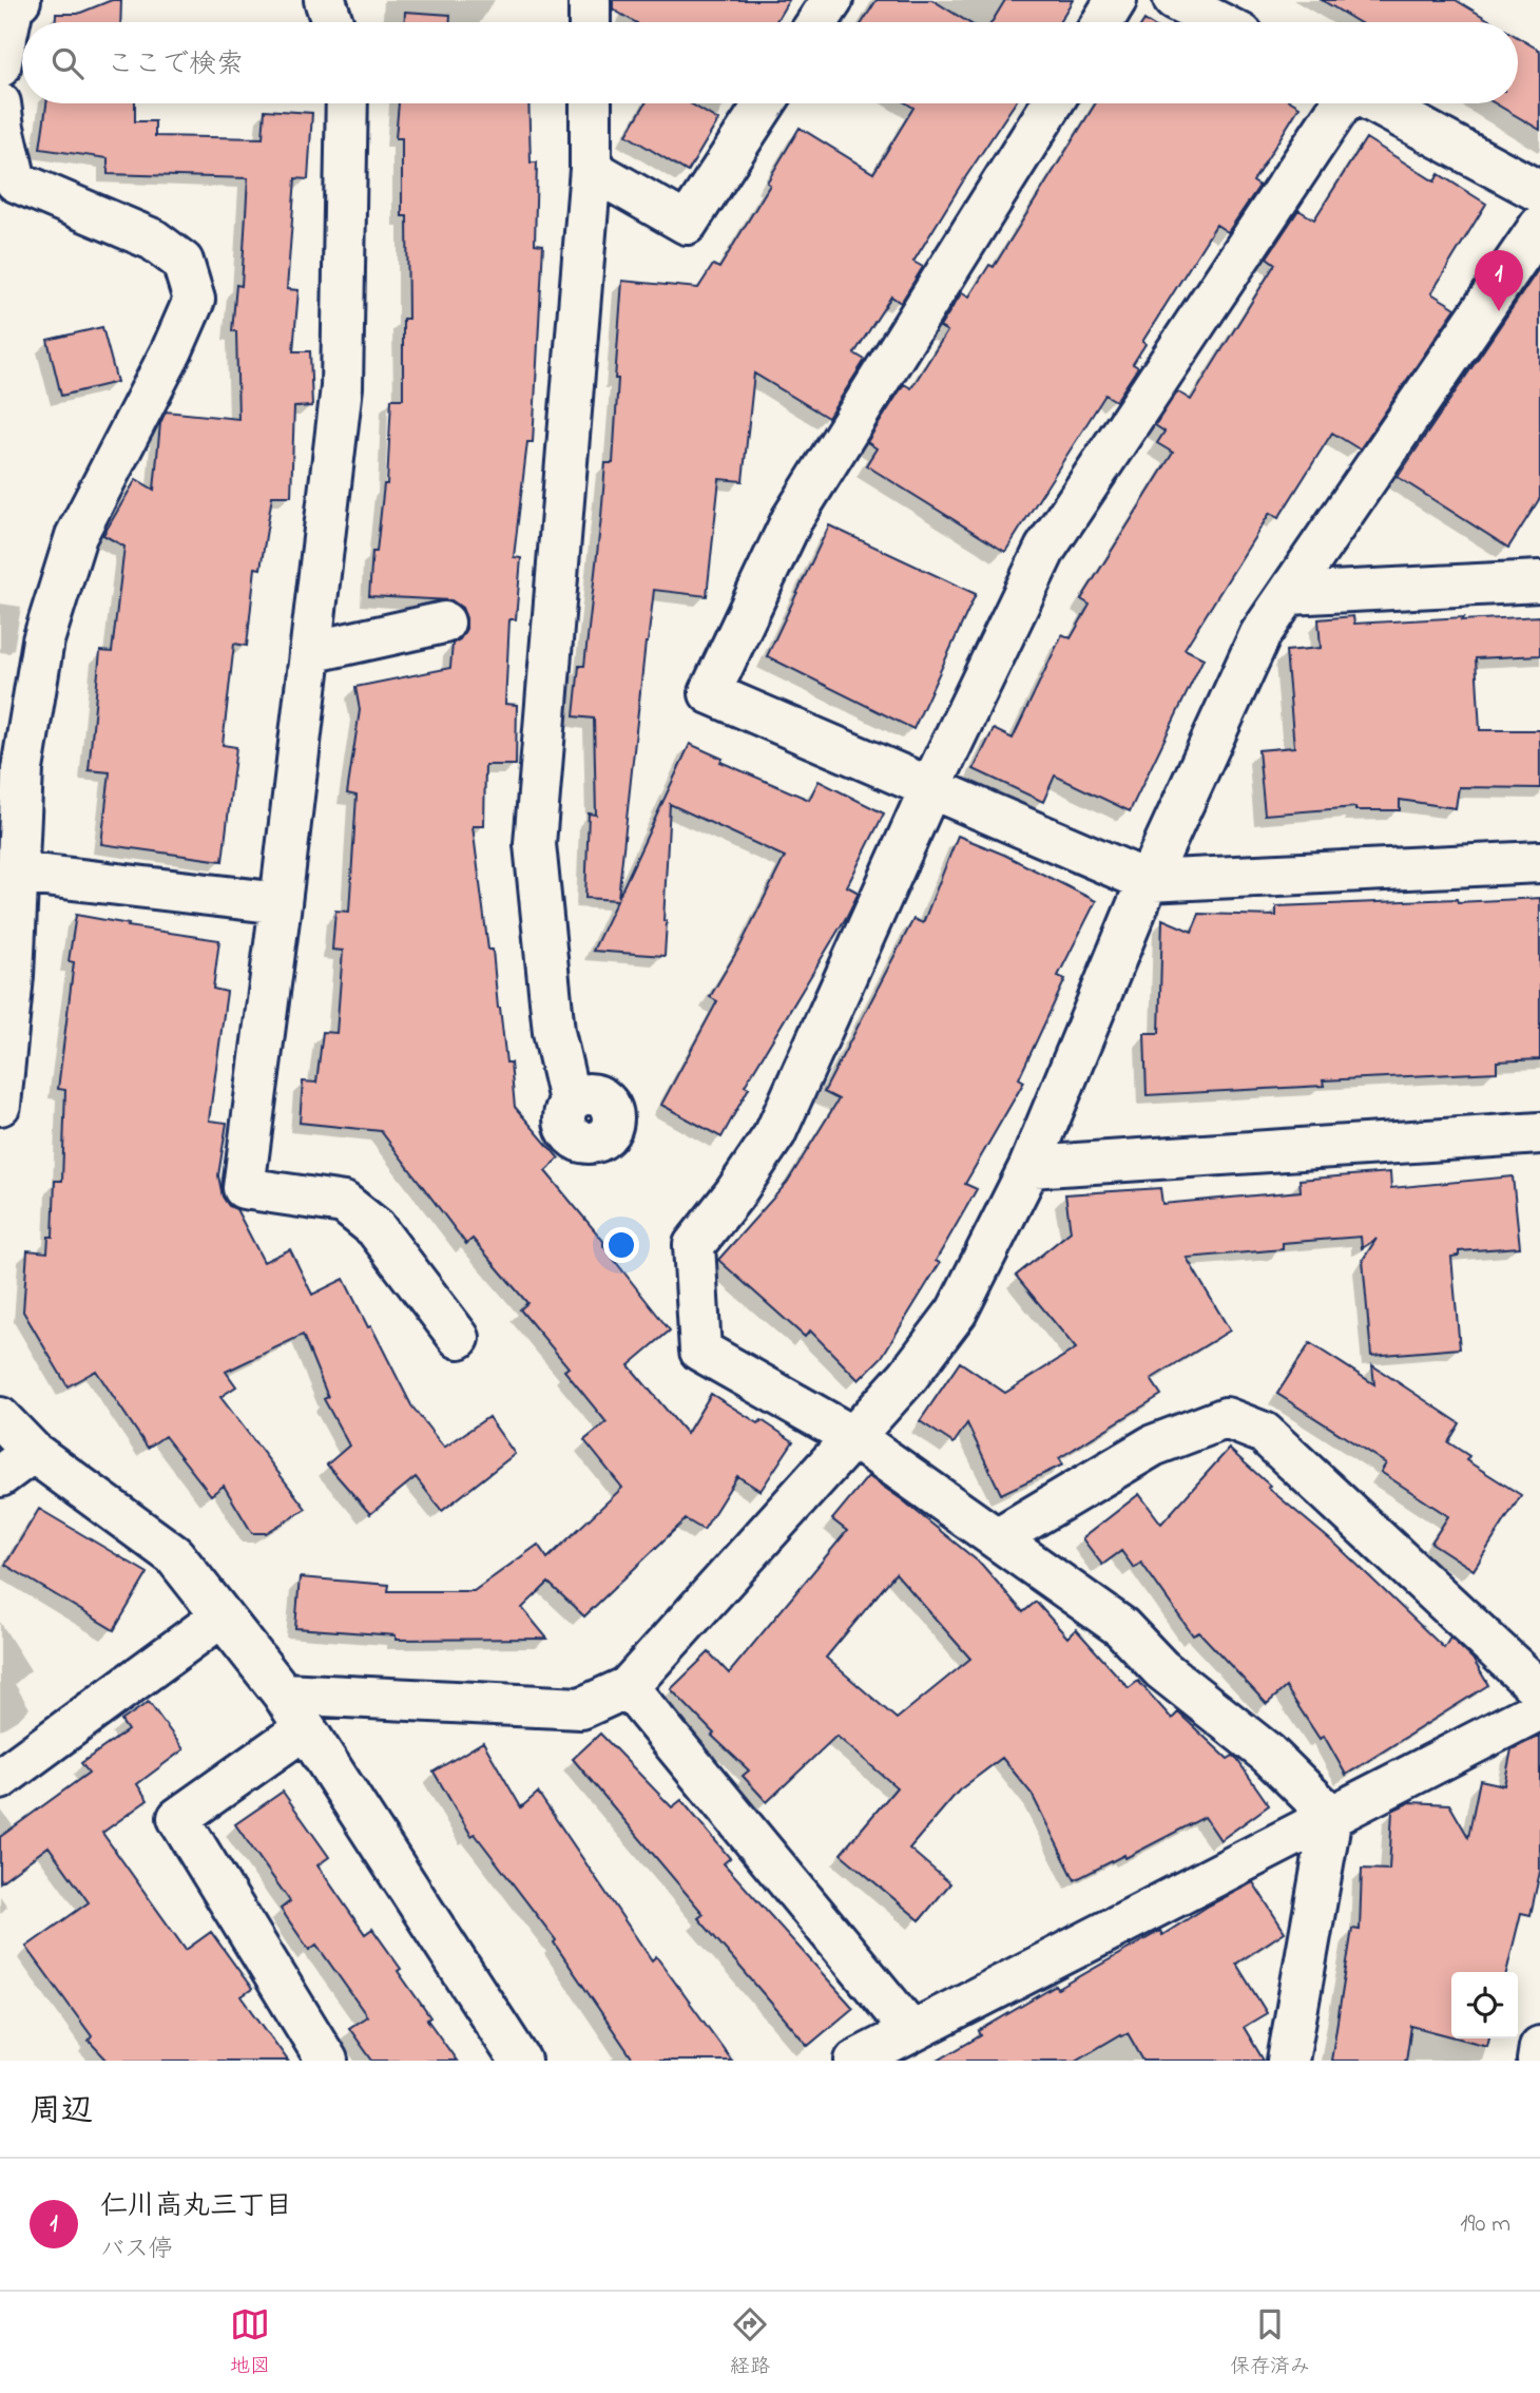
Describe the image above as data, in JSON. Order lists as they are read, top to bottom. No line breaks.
{"page":{"search":"ここで検索","pins":"1","heading":"周辺","list":[{"mark":"1","name":"仁川高丸三丁目","note":"バス停","value":"190 m"}],"nav":["地図","経路","保存済み"]}}
